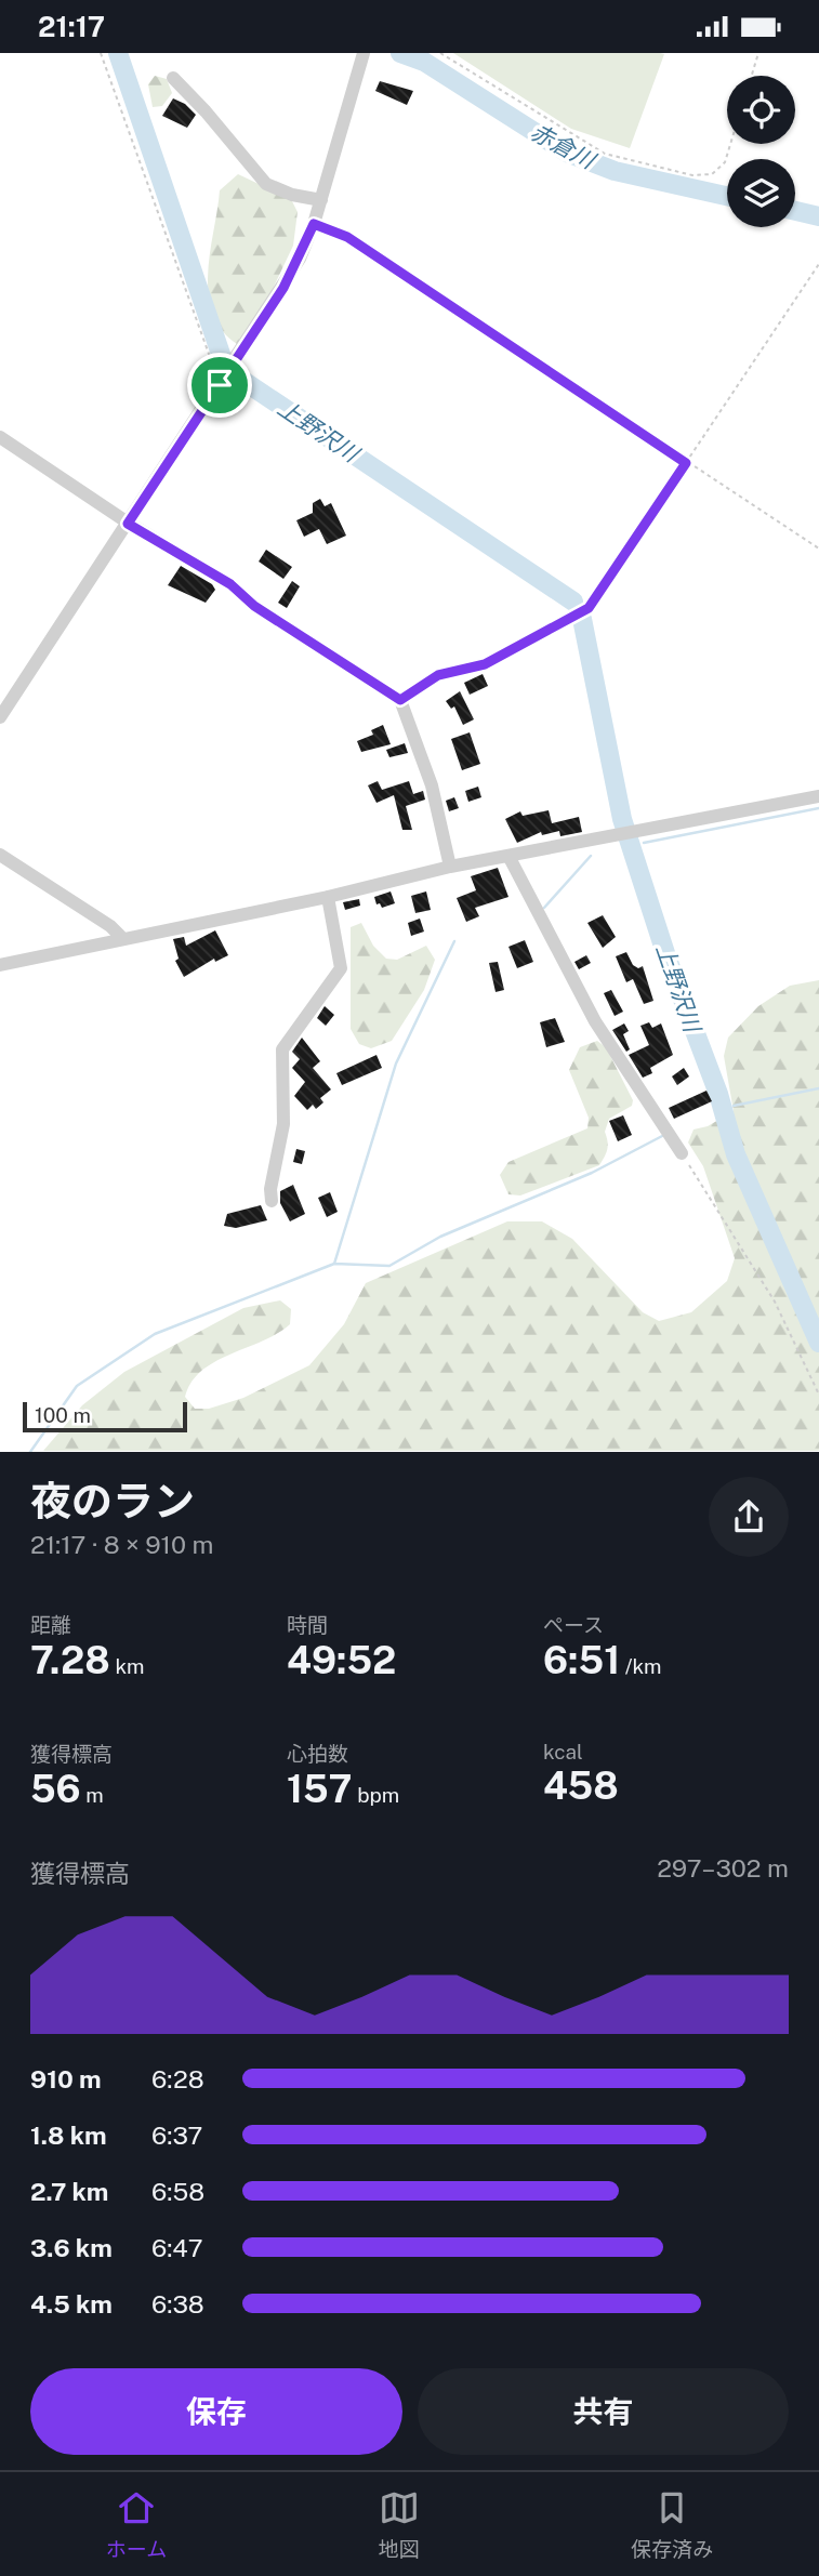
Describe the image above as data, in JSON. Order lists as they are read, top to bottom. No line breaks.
{"water":["赤倉川","上野沢川"],"scale_bar":"100 m","page":{"status":"21:17","scale":"100 m","heading":["夜のラン","21:17 · 8 × 910 m"],"stats":[["距離","7.28 km"],["時間","49:52"],["ペース","6:51 /km"],["獲得標高","56 m"],["心拍数","157 bpm"],["kcal","458"]],"chart":["獲得標高","297–302 m"],"list":[{"name":"910 m","note":"6:28"},{"name":"1.8 km","note":"6:37"},{"name":"2.7 km","note":"6:58"},{"name":"3.6 km","note":"6:47"},{"name":"4.5 km","note":"6:38"}],"buttons":["保存","共有"],"tabs":["ホーム","地図","保存済み"]}}
